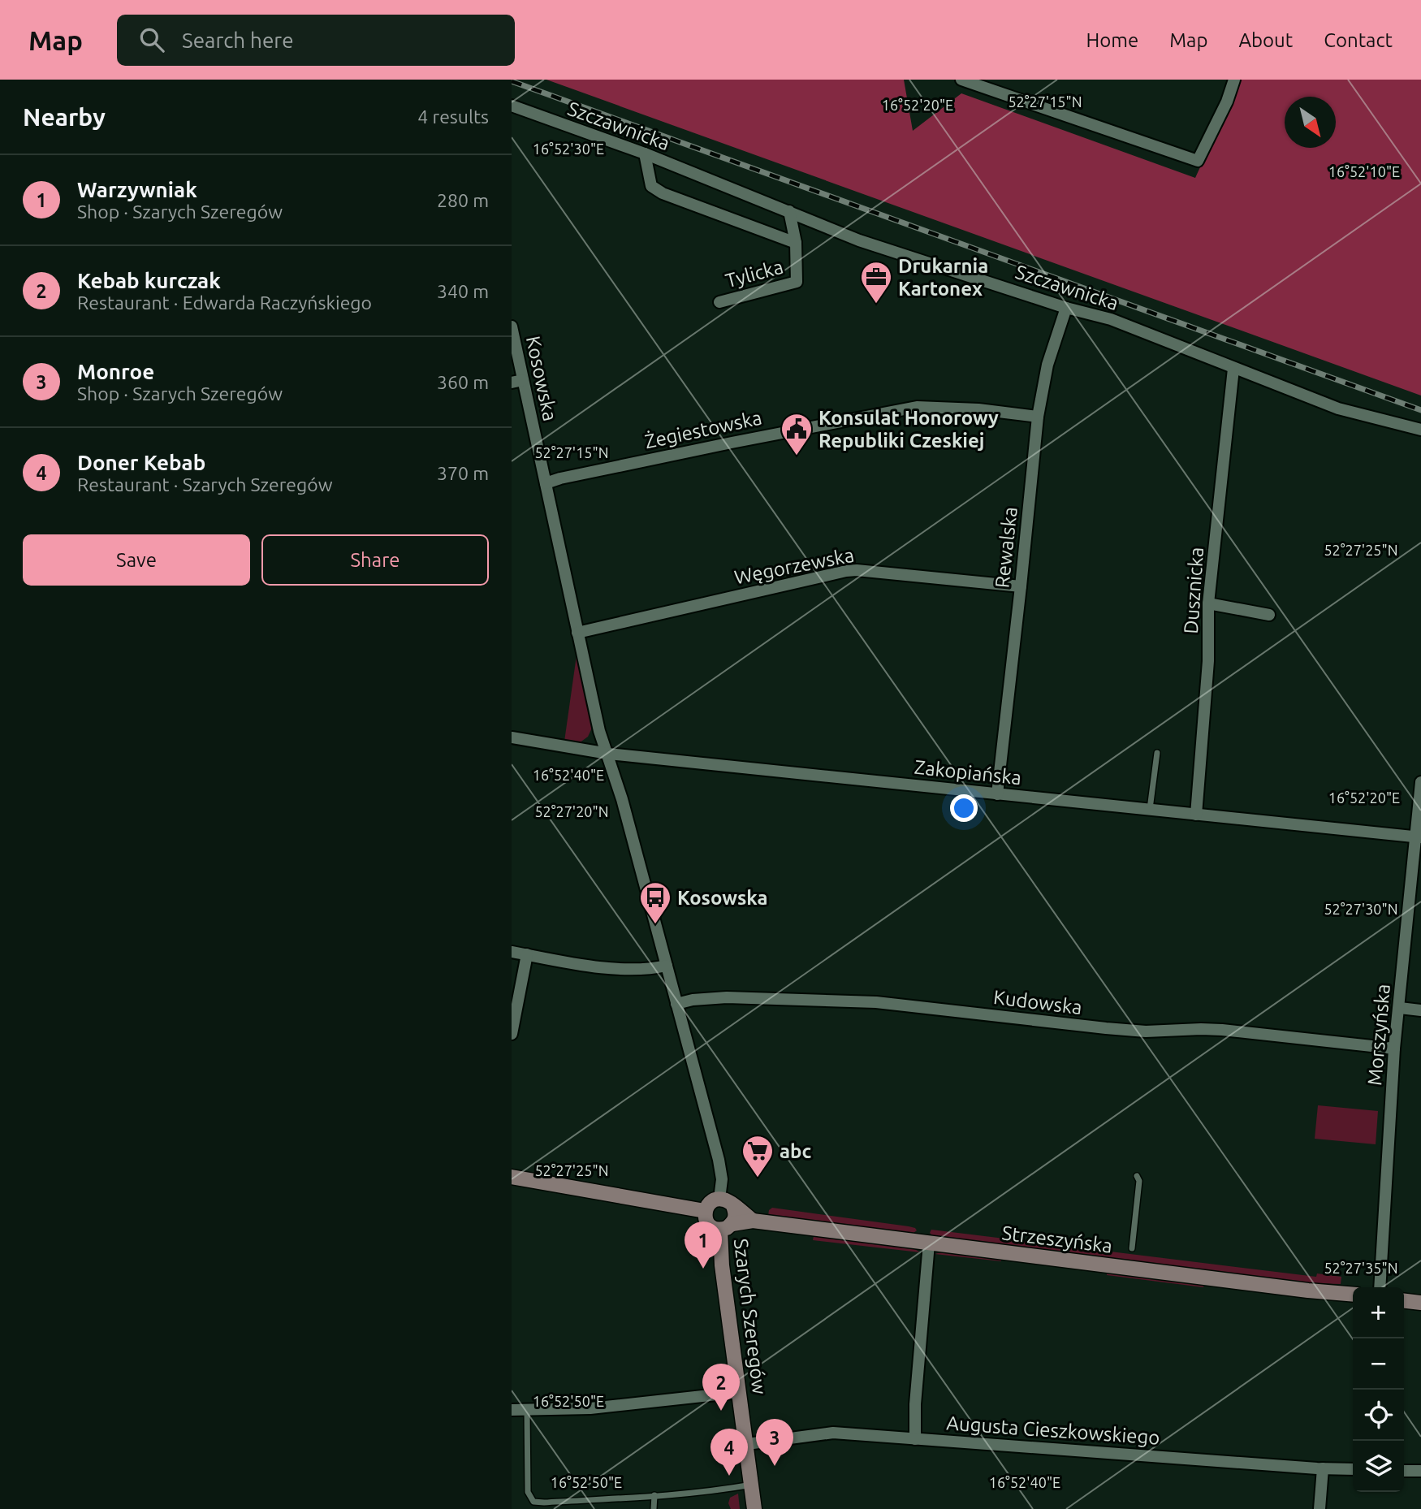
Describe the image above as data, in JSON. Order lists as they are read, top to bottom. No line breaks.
{"streets":{"street":["Szczawnicka","Tylicka","Kosowska","Żegiestowska","Rewalska","Węgorzewska","Dusznicka","Zakopiańska","Kudowska","Morszyńska","Strzeszyńska","Szarych Szeregów","Augusta Cieszkowskiego"]},"crossings":[["Szczawnicka","Tylicka"],["Szczawnicka","Rewalska"],["Szczawnicka","Dusznicka"],["Kosowska","Żegiestowska"],["Kosowska","Węgorzewska"],["Kosowska","Zakopiańska"],["Kosowska","Kudowska"],["Kosowska","Strzeszyńska"],["Kosowska","Szarych Szeregów"],["Żegiestowska","Rewalska"],["Rewalska","Węgorzewska"],["Rewalska","Zakopiańska"],["Dusznicka","Zakopiańska"],["Zakopiańska","Morszyńska"],["Kudowska","Morszyńska"],["Strzeszyńska","Szarych Szeregów"],["Szarych Szeregów","Augusta Cieszkowskiego"]],"places":{"office":["Drukarnia Kartonex"],"public building":["Konsulat Honorowy Republiki Czeskiej"],"bus stop":["Kosowska"],"supermarket":["abc"]},"north":"bottom right","page":{"header":"Map","search":"Search here","nav":["Home","Map","About","Contact"],"heading":["Nearby","4 results"],"list":[{"mark":"1","name":"Warzywniak","note":"Shop · Szarych Szeregów","value":"280 m"},{"mark":"2","name":"Kebab kurczak","note":"Restaurant · Edwarda Raczyńskiego","value":"340 m"},{"mark":"3","name":"Monroe","note":"Shop · Szarych Szeregów","value":"360 m"},{"mark":"4","name":"Doner Kebab","note":"Restaurant · Szarych Szeregów","value":"370 m"}],"buttons":["Save","Share"],"pins":["1","2","3","4"],"map_buttons":["+","−"]},"coordinates":["52°27'15\"N","16°52'20\"E","16°52'30\"E","16°52'10\"E","52°27'25\"N","16°52'40\"E","52°27'20\"N","52°27'30\"N","52°27'35\"N","16°52'50\"E"]}
